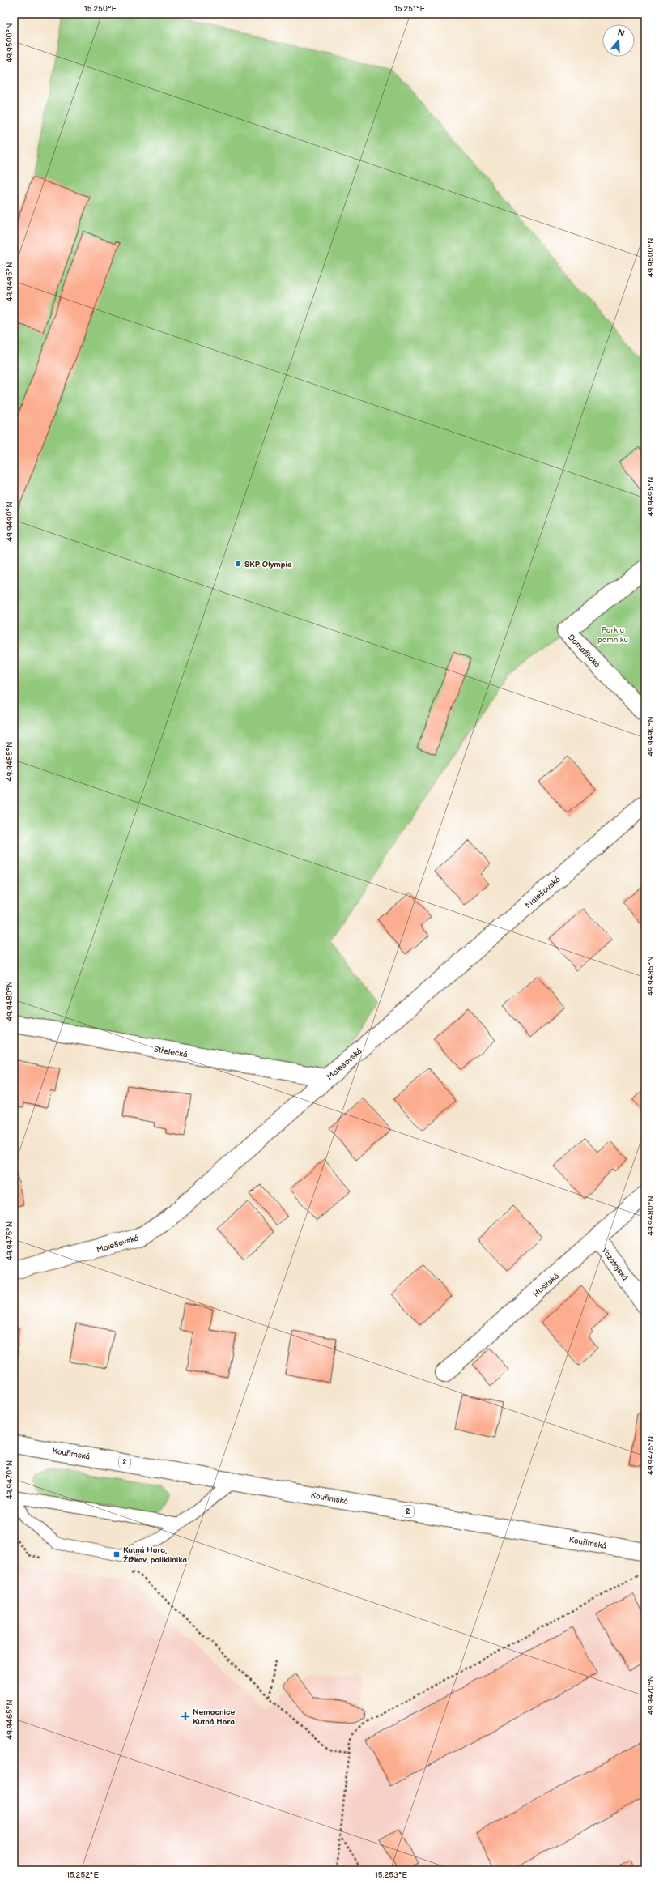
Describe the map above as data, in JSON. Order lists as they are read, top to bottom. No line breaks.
{"streets":{"street":["Domažlická","Malešovská","Střelecká","Vozatajská","Husitská","Kouřimská","2"]},"crossings":[["Malešovská","Střelecká"],["Vozatajská","Husitská"]],"parks":["Park u pomníku"],"places":{"other":["SKP Olympia"],"transit":["Kutná Hora, Žižkov, poliklinika"],"health":["Nemocnice Kutná Hora"]},"north":"top","coordinates":["15.250°E","15.251°E","49.9500°N","49.9495°N","49.9490°N","49.9485°N","49.9480°N","49.9475°N","49.9470°N","49.9465°N","15.252°E","15.253°E"]}
